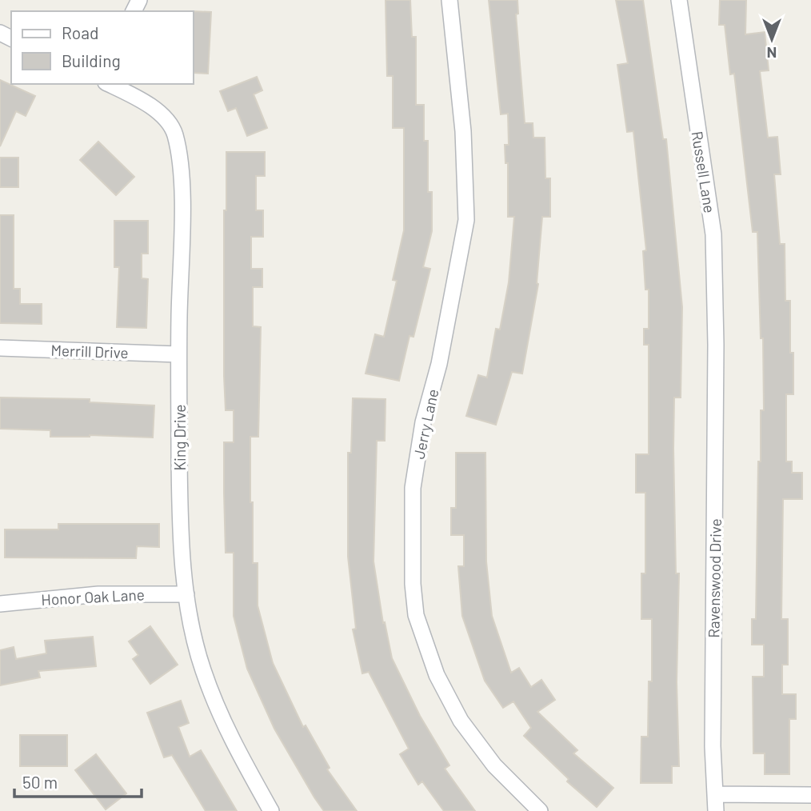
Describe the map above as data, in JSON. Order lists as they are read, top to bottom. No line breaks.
{"streets":{"street":["Russell Lane","Merrill Drive","Jerry Lane","King Drive","Ravenswood Drive","Honor Oak Lane"]},"crossings":[["Russell Lane","Ravenswood Drive"],["Merrill Drive","King Drive"],["King Drive","Honor Oak Lane"]],"legend":["Road","Building"],"scale_bar":"50 m","north":"bottom"}
